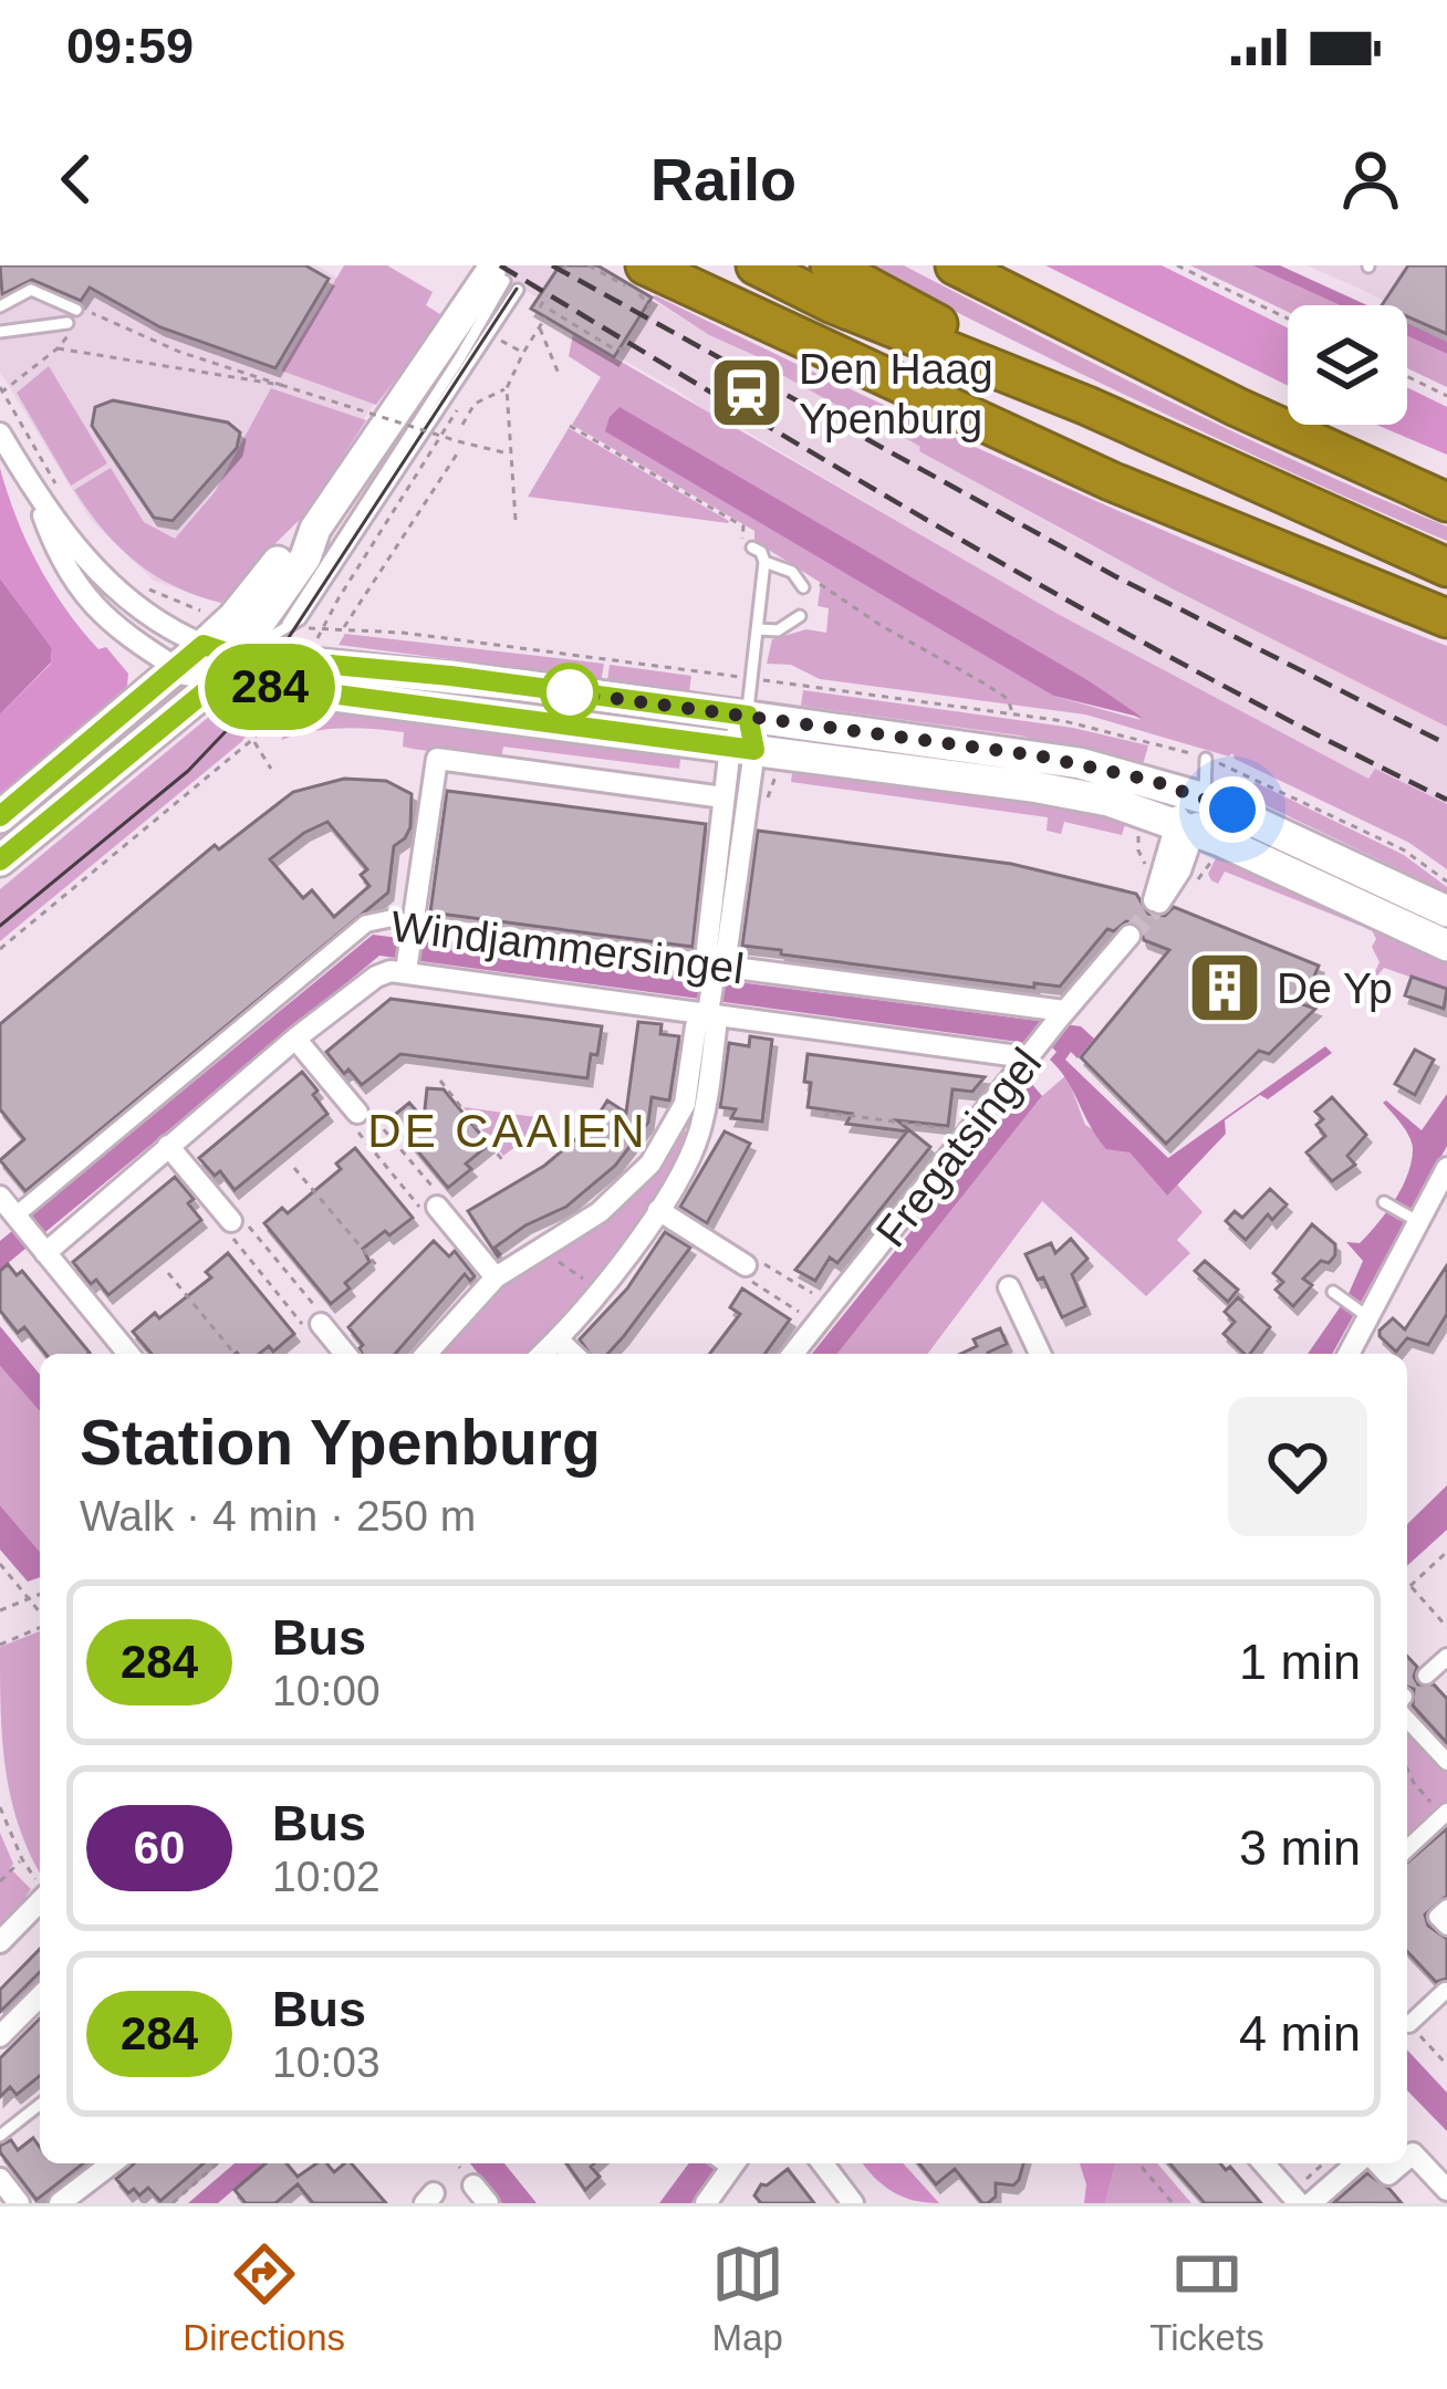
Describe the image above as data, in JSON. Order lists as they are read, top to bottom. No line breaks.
{"streets":{"street":["Windjammersingel","Fregatsingel"]},"crossings":[["Windjammersingel","Fregatsingel"]],"districts":["DE CAAIEN"],"places":{"station":["Den Haag Ypenburg"],"building":["De Yp"]},"lines":["bus line 284"],"page":{"status":"09:59","header":"Railo","on_map":"284","heading":["Station Ypenburg","Walk · 4 min · 250 m"],"list":[{"mark":"284","name":"Bus","note":"10:00","value":"1 min"},{"mark":"60","name":"Bus","note":"10:02","value":"3 min"},{"mark":"284","name":"Bus","note":"10:03","value":"4 min"}],"tabs":["Directions","Map","Tickets"]}}
